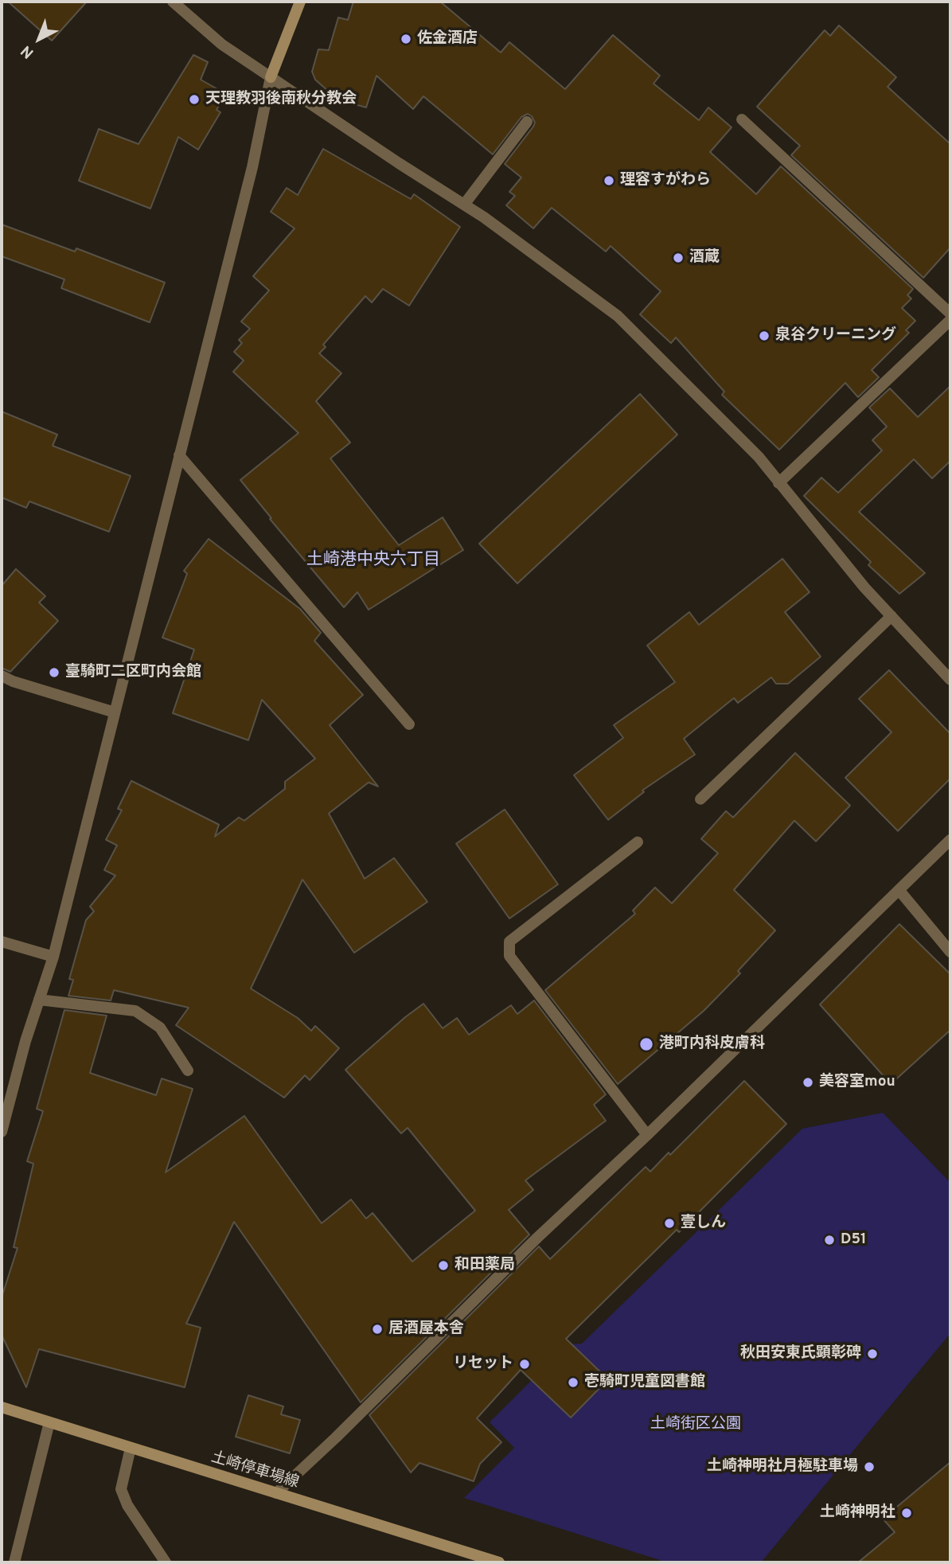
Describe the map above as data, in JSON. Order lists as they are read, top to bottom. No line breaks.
{"streets":{"main road":["土崎停車場線"]},"districts":["土崎港中央六丁目"],"parks":["土崎街区公園"],"places":["佐金酒店","天理教羽後南秋分教会","理容すがわら","酒蔵","泉谷クリーニング","臺騎町二区町内会館","港町内科皮膚科","美容室mou","壹しん","D51","和田薬局","居酒屋本舎","秋田安東氏顕彰碑","リセット","壱騎町児童図書館","土崎神明社月極駐車場","土崎神明社"],"north":"bottom left"}
